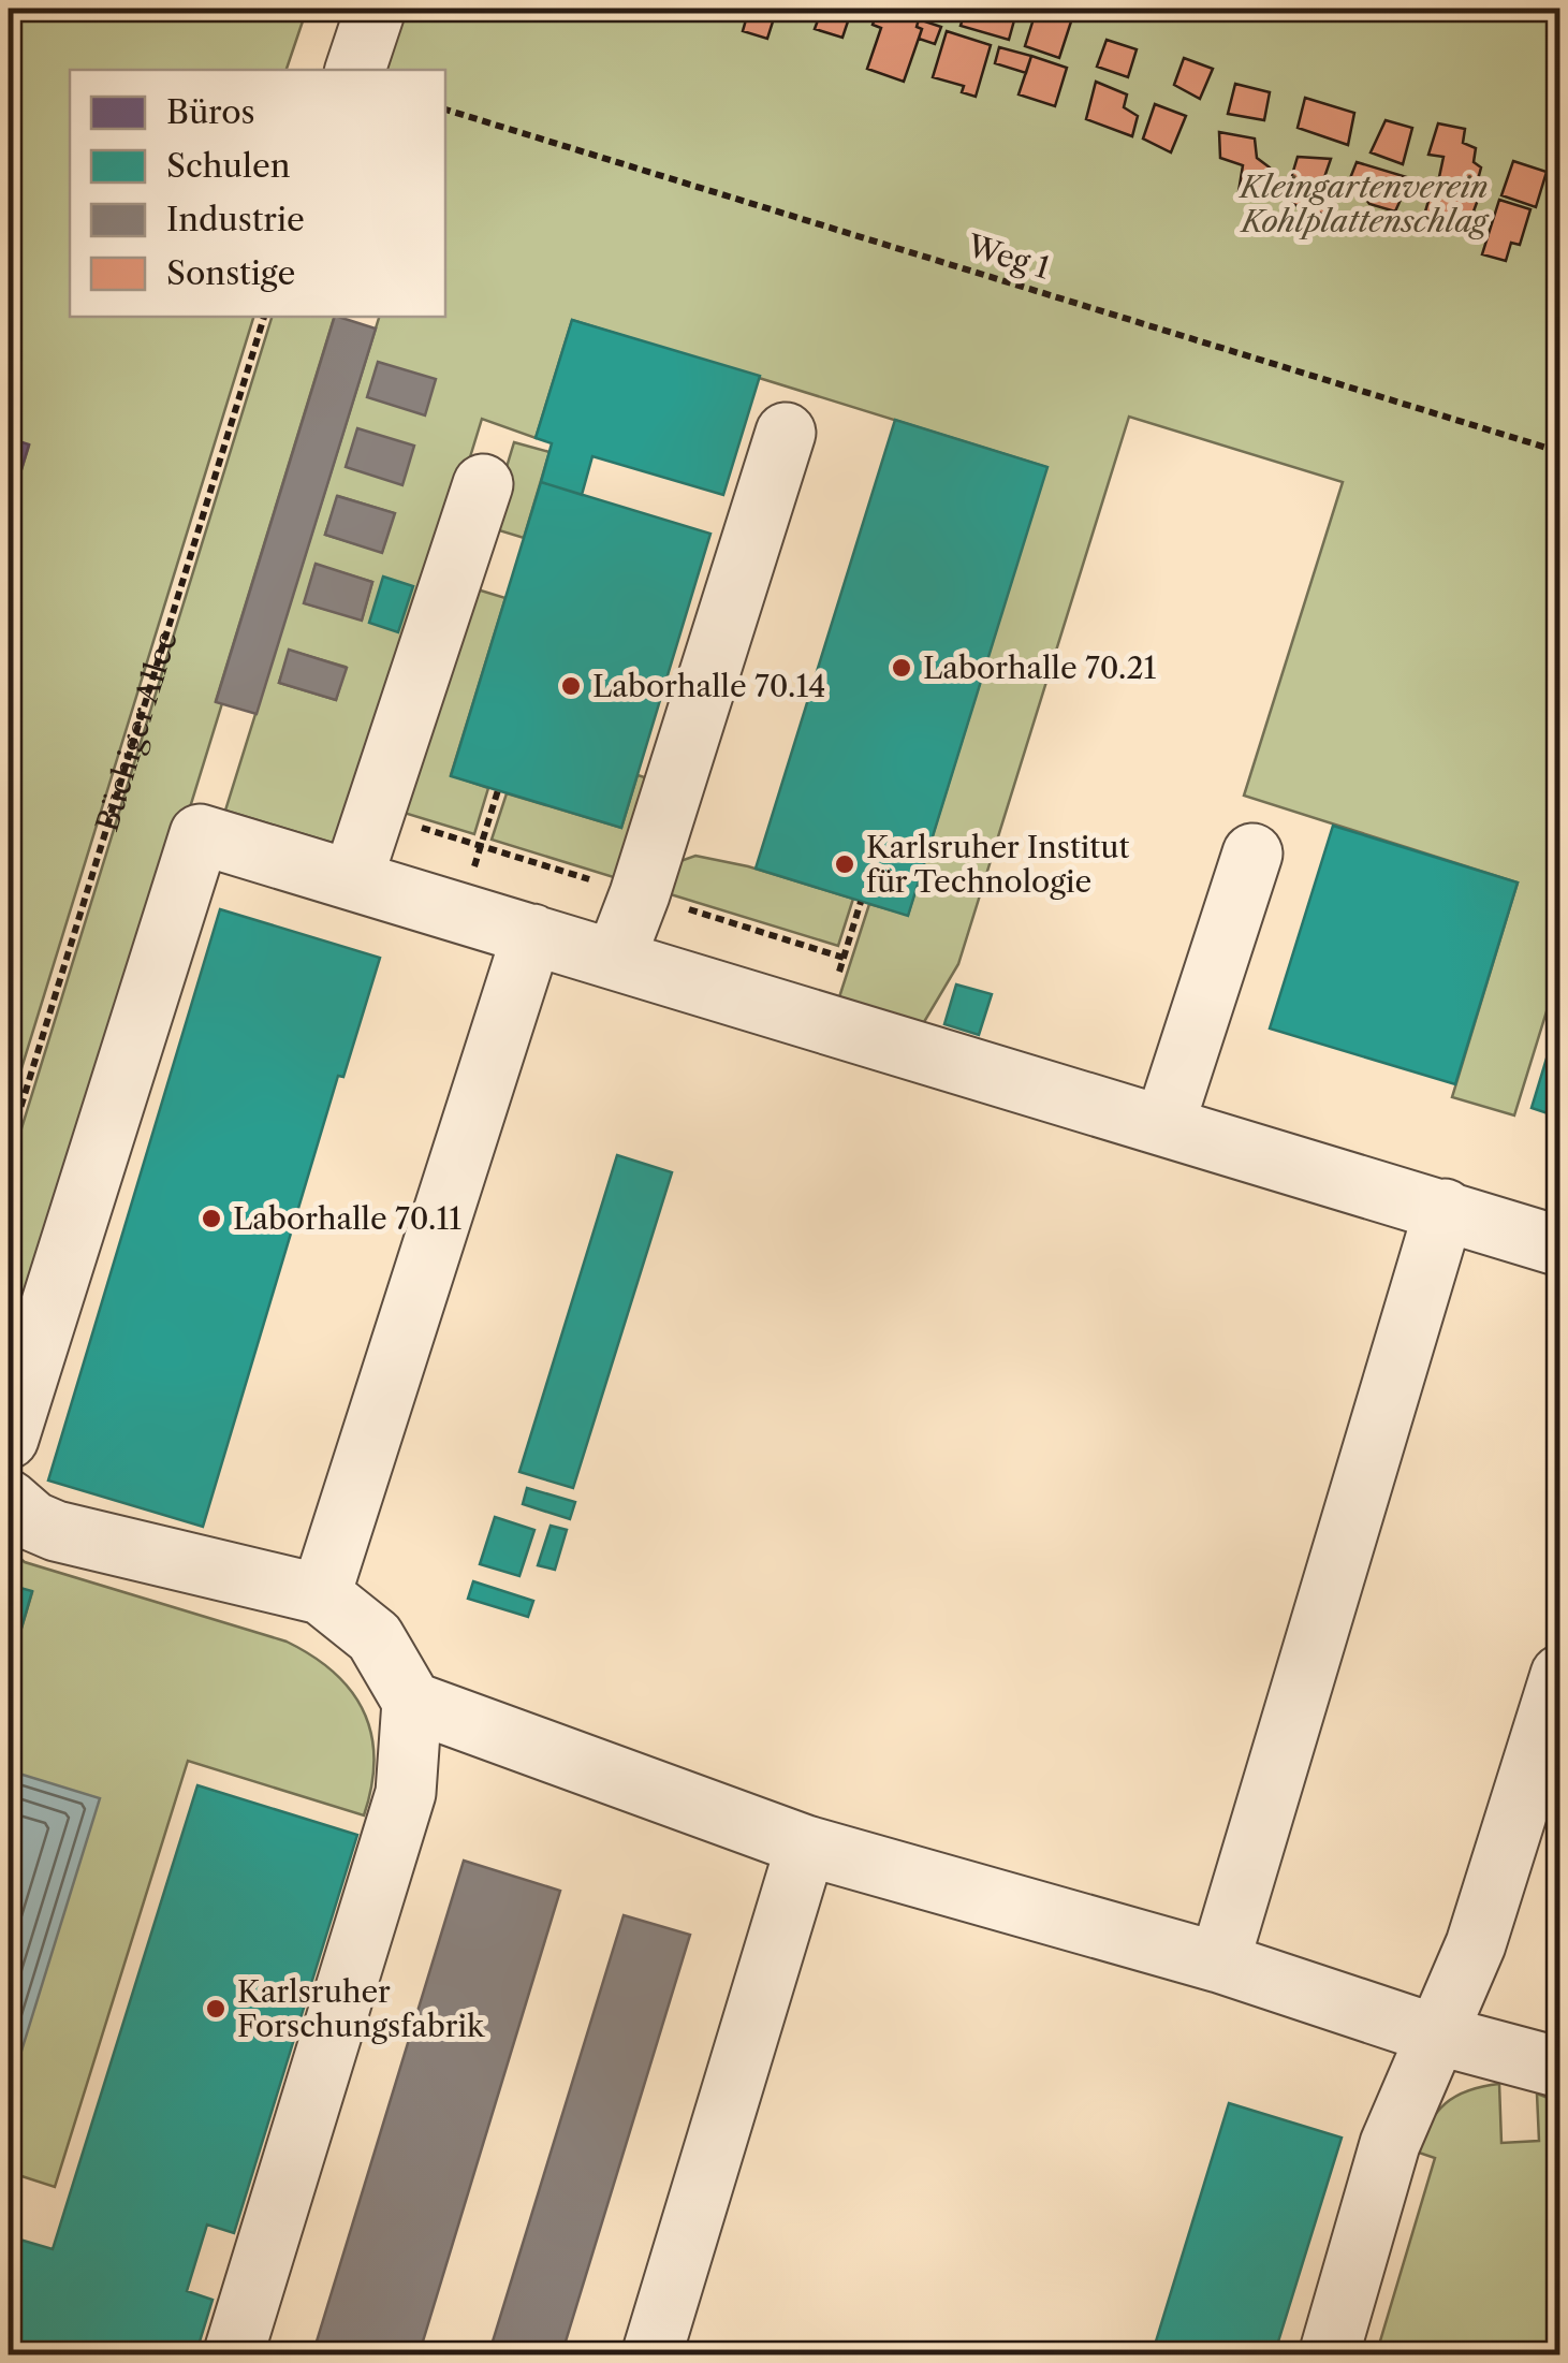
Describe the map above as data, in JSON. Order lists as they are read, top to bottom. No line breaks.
{"streets":{"path":["Weg 1","Büchiger Allee"]},"parks":["Kleingartenverein Kohlplattenschlag"],"places":["Laborhalle 70.21","Laborhalle 70.14","Karlsruher Institut für Technologie","Laborhalle 70.11","Karlsruher Forschungsfabrik"],"legend":["Büros","Schulen","Industrie","Sonstige"]}
